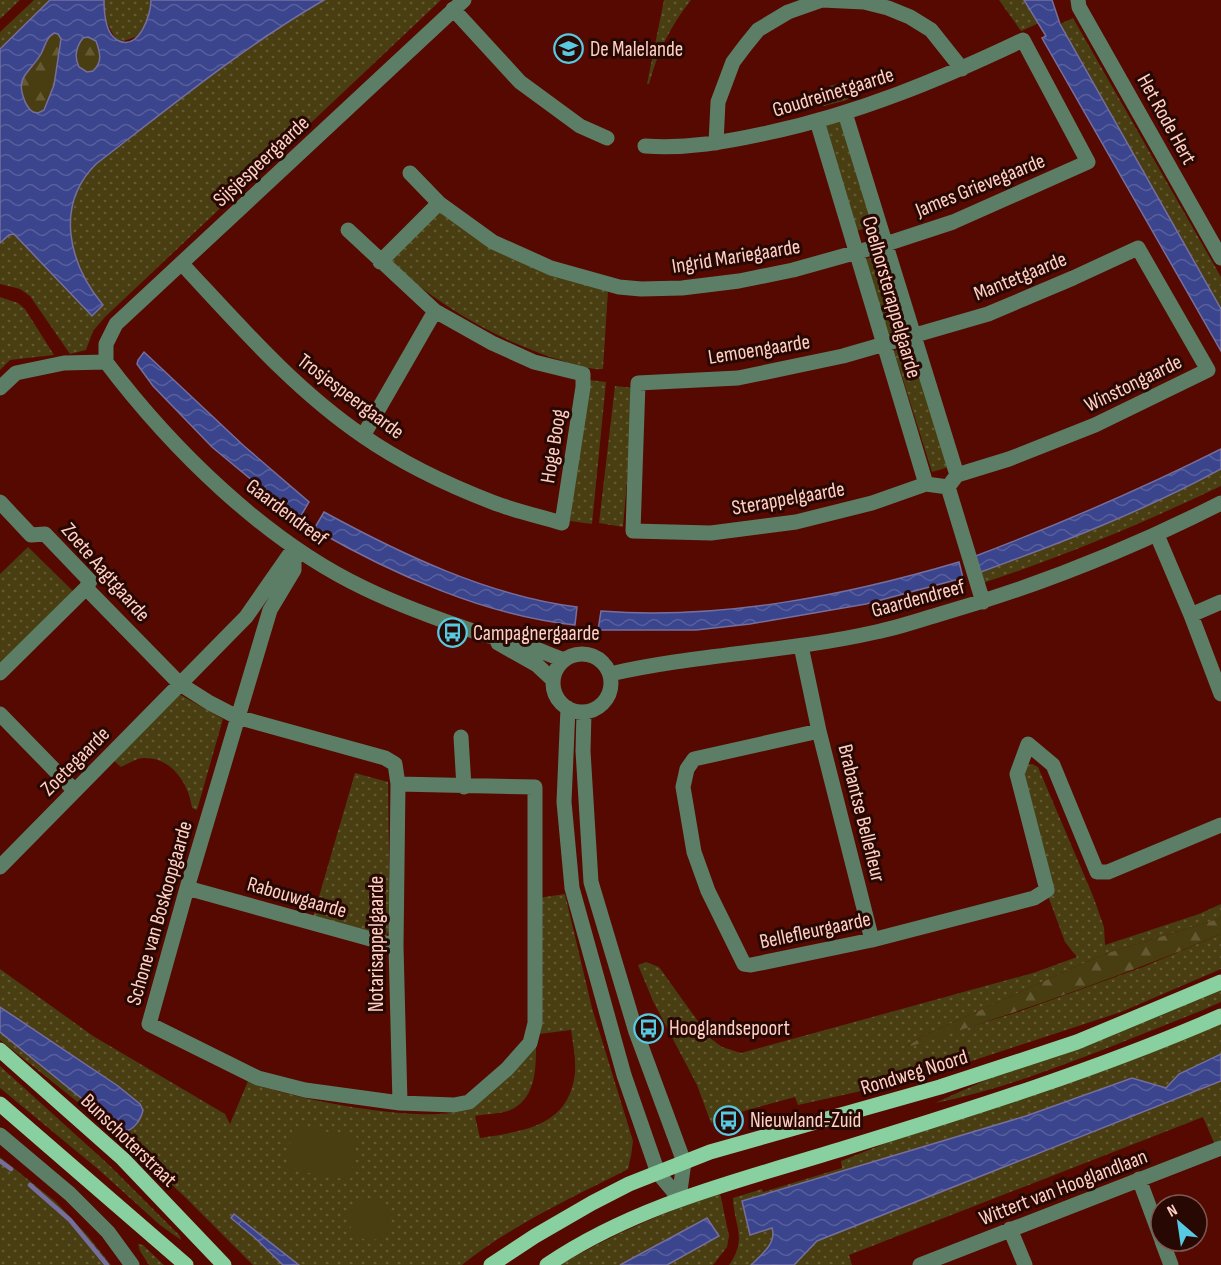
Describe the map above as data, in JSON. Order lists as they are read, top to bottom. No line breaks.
{"streets":{"main road":["Rondweg Noord","Bunschoterstraat"],"street":["Goudreinetgaarde","Het Rode Hert","Sijsjespeergaarde","James Grievegaarde","Ingrid Mariegaarde","Mantetgaarde","Coelhorsterappelgaarde","Lemoengaarde","Winstongaarde","Trosjespeergaarde","Hoge Boog","Sterappelgaarde","Gaardendreef","Zoete Aagtgaarde","Zoetegaarde","Brabantse Bellefleur","Rabouwgaarde","Schone van Boskoopgaarde","Bellefleurgaarde","Notarisappelgaarde","Wittert van Hooglandlaan"]},"crossings":[["Goudreinetgaarde","James Grievegaarde"],["Goudreinetgaarde","Coelhorsterappelgaarde"],["Sijsjespeergaarde","Trosjespeergaarde"],["Sijsjespeergaarde","Gaardendreef"],["James Grievegaarde","Ingrid Mariegaarde"],["James Grievegaarde","Coelhorsterappelgaarde"],["Ingrid Mariegaarde","Coelhorsterappelgaarde"],["Mantetgaarde","Coelhorsterappelgaarde"],["Mantetgaarde","Lemoengaarde"],["Mantetgaarde","Winstongaarde"],["Coelhorsterappelgaarde","Lemoengaarde"],["Coelhorsterappelgaarde","Winstongaarde"],["Coelhorsterappelgaarde","Sterappelgaarde"],["Coelhorsterappelgaarde","Gaardendreef"],["Lemoengaarde","Sterappelgaarde"],["Winstongaarde","Sterappelgaarde"],["Trosjespeergaarde","Hoge Boog"],["Gaardendreef","Zoetegaarde"],["Gaardendreef","Brabantse Bellefleur"],["Gaardendreef","Schone van Boskoopgaarde"],["Zoete Aagtgaarde","Zoetegaarde"],["Zoete Aagtgaarde","Schone van Boskoopgaarde"],["Zoete Aagtgaarde","Notarisappelgaarde"],["Zoetegaarde","Schone van Boskoopgaarde"],["Brabantse Bellefleur","Bellefleurgaarde"],["Rabouwgaarde","Schone van Boskoopgaarde"],["Rabouwgaarde","Notarisappelgaarde"],["Schone van Boskoopgaarde","Notarisappelgaarde"]],"places":{"school or university":["De Malelande"],"bus stop":["Campagnergaarde","Hooglandsepoort","Nieuwland-Zuid"]},"north":"top left"}
